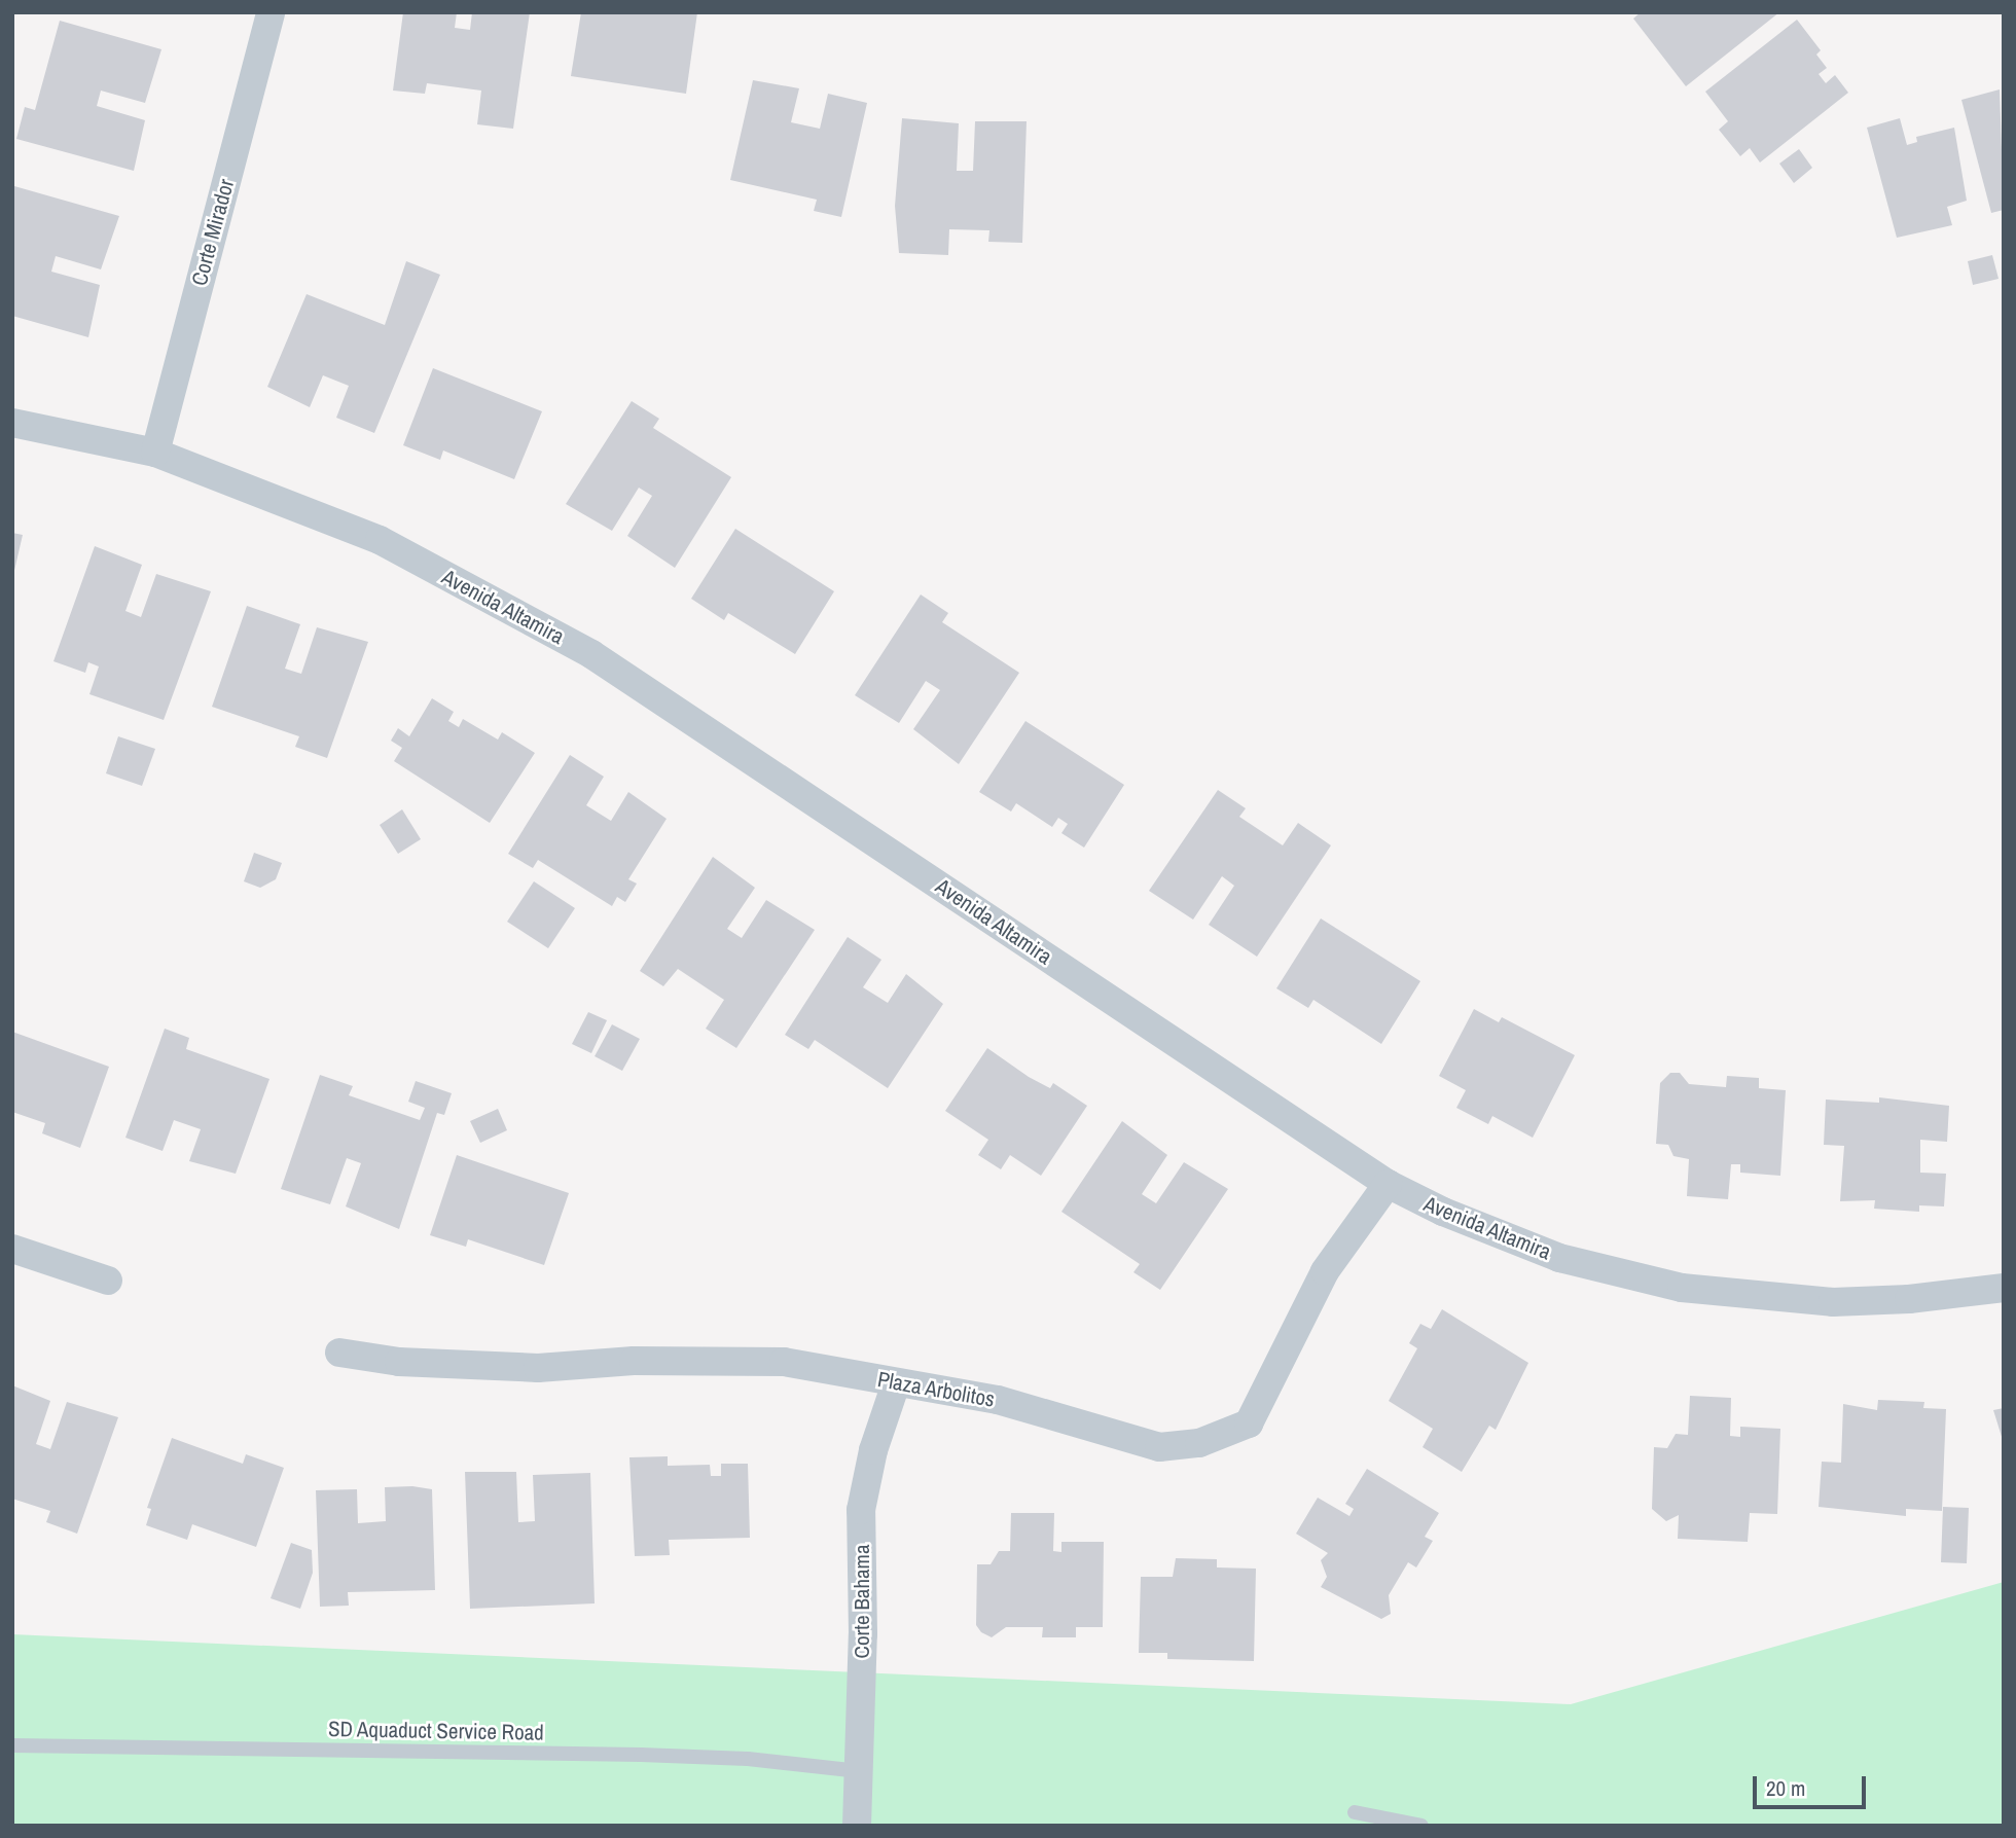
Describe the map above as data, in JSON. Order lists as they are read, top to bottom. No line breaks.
{"streets":{"street":["Corte Mirador","Avenida Altamira","Plaza Arbolitos","Corte Bahama"],"lane":["SD Aquaduct Service Road"]},"crossings":[["Corte Mirador","Avenida Altamira"],["Avenida Altamira","Plaza Arbolitos"],["Plaza Arbolitos","Corte Bahama"],["Corte Bahama","SD Aquaduct Service Road"]],"scale_bar":"20 m"}
